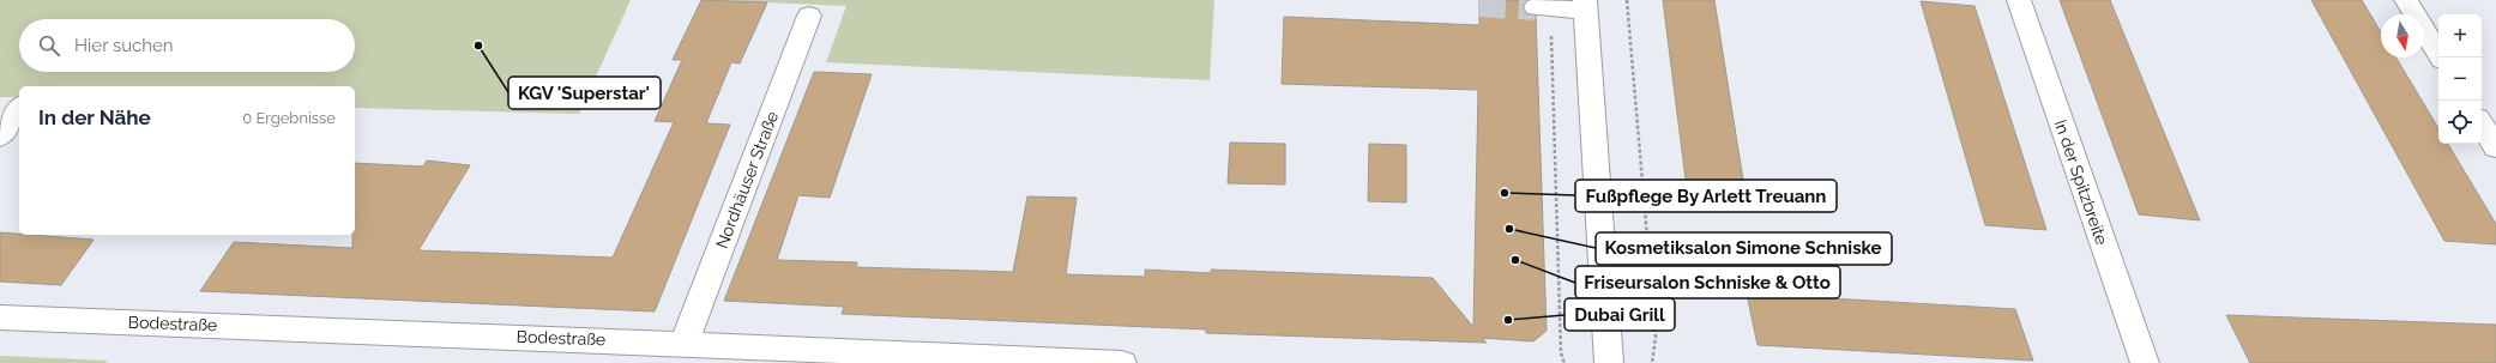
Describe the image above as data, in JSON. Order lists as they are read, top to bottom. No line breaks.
{"streets":{"street":["Nordhäuser Straße","In der Spitzbreite","Bodestraße"]},"crossings":[["Nordhäuser Straße","Bodestraße"]],"places":["KGV 'Superstar'","Fußpflege By Arlett Treuann","Kosmetiksalon Simone Schniske","Friseursalon Schniske & Otto","Dubai Grill"],"north":"bottom","page":{"map_buttons":["+","−"],"search":"Hier suchen","heading":["In der Nähe","0 Ergebnisse"]}}
